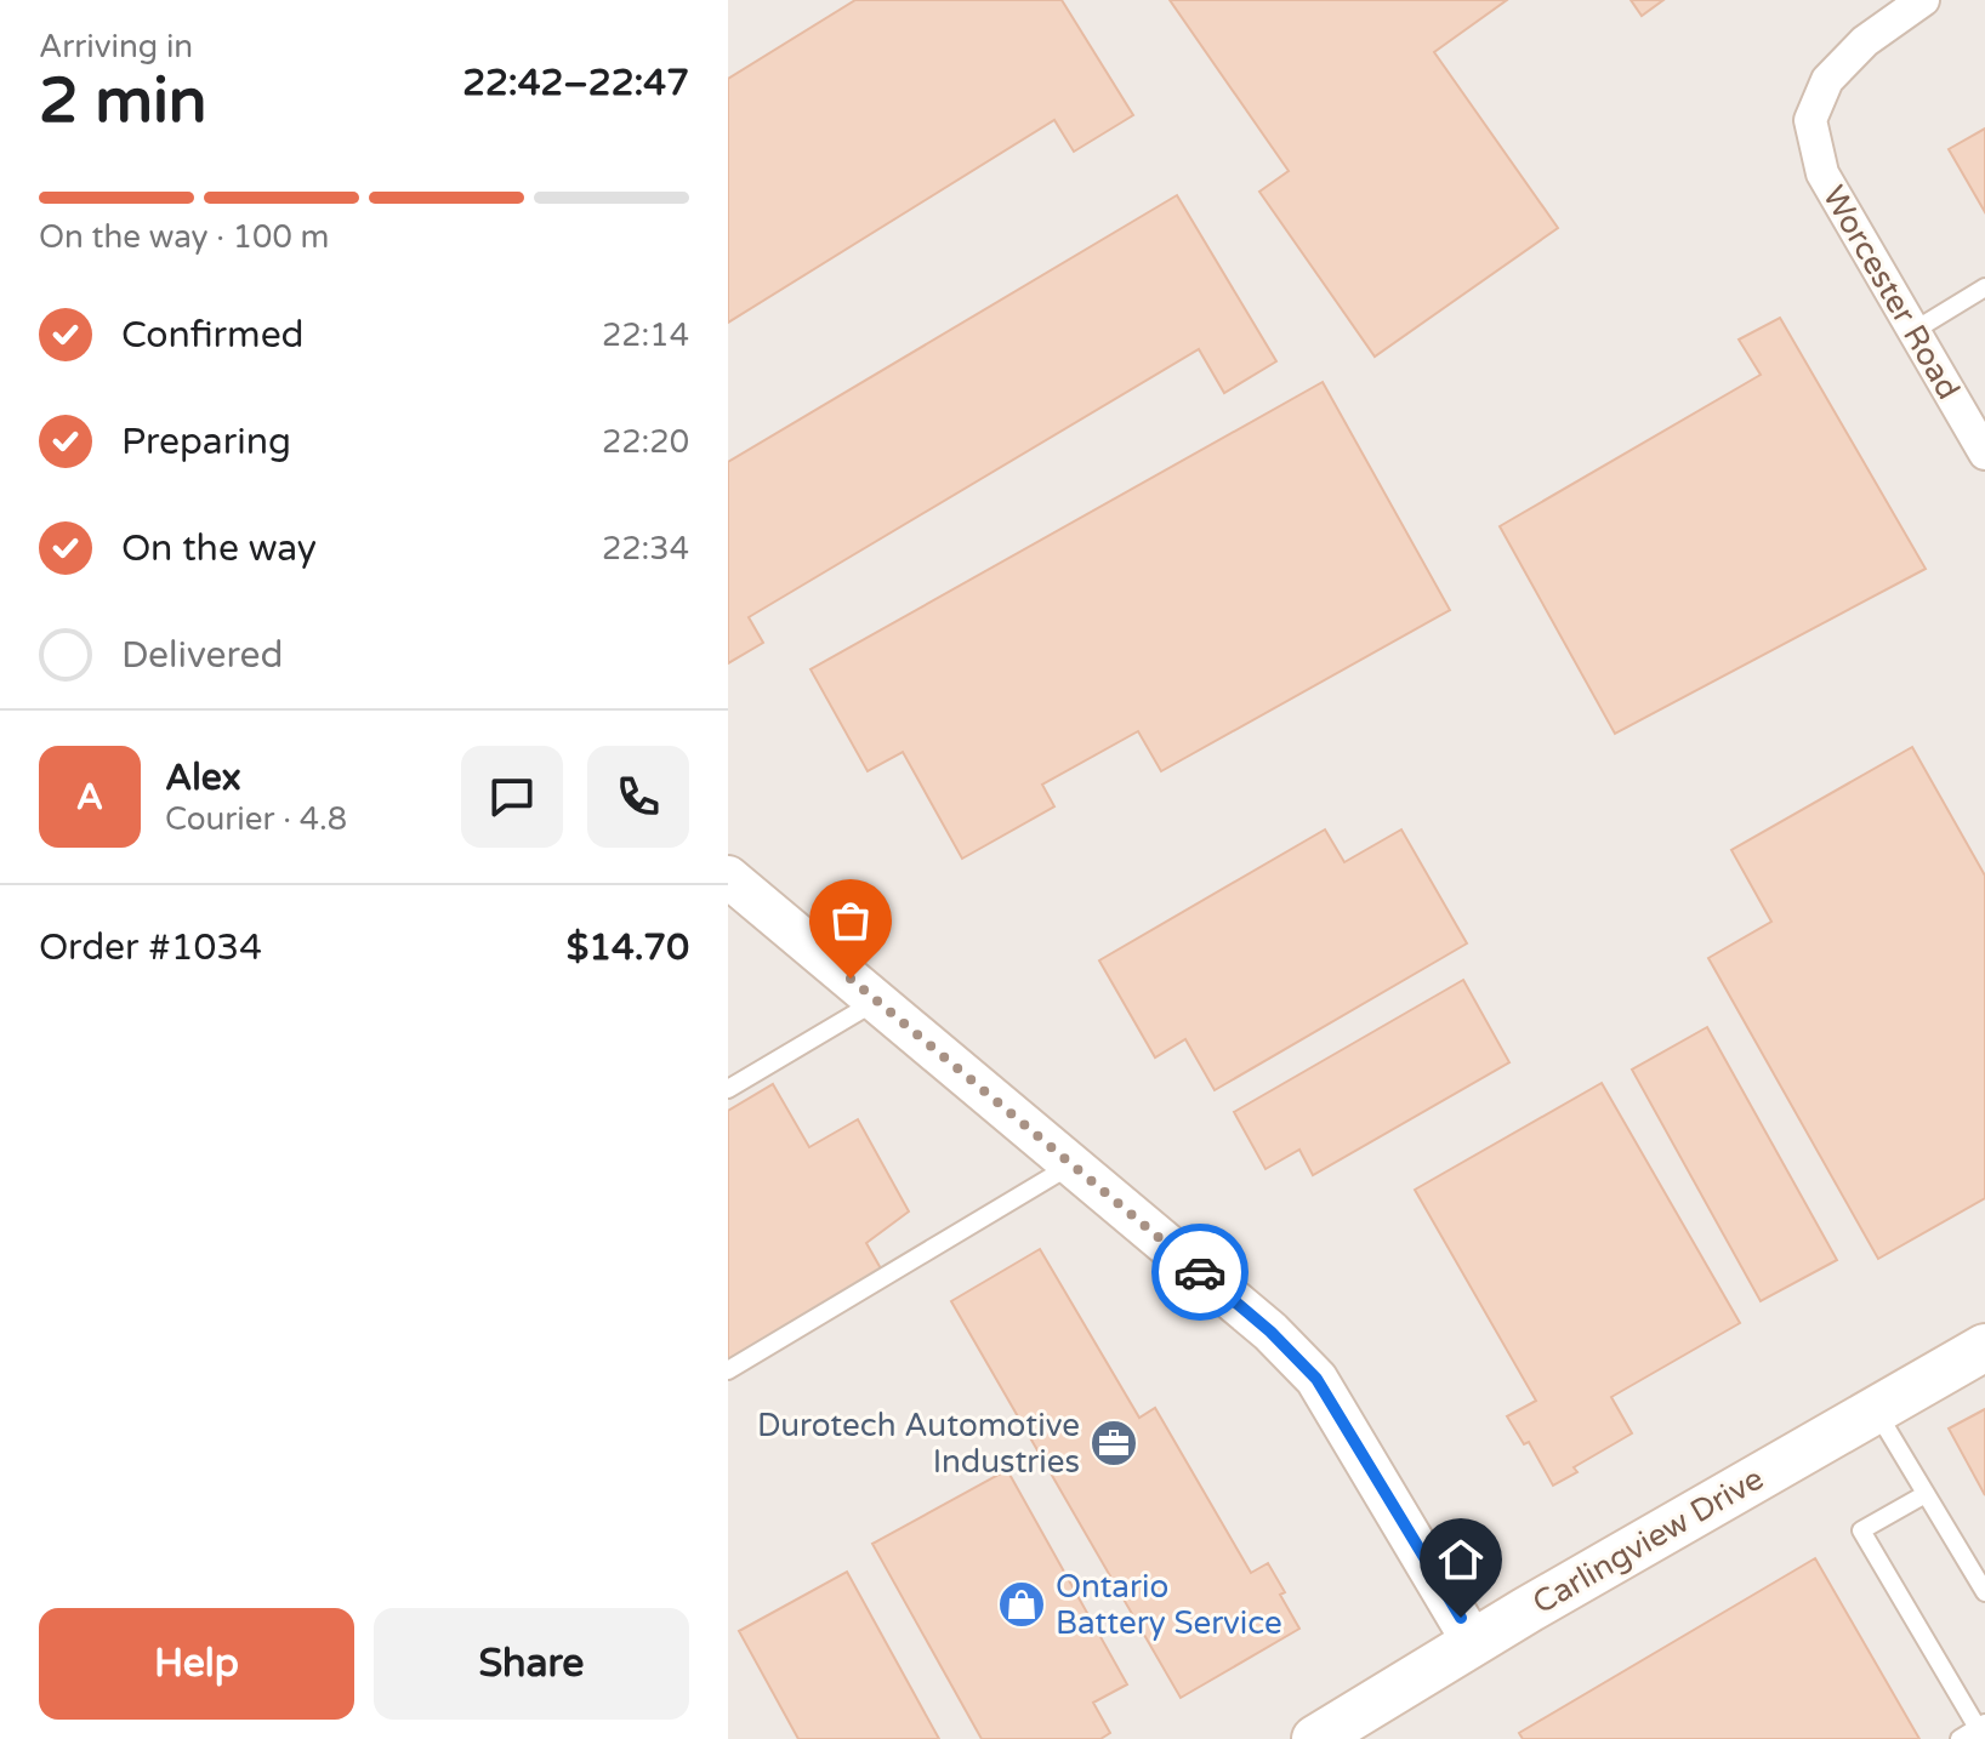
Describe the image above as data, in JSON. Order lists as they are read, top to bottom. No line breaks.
{"streets":{"main road":["Carlingview Drive"],"street":["Worcester Road"]},"places":{"office":["Durotech Automotive Industries"],"shop":["Ontario Battery Service"]},"page":{"heading":["2 min","Arriving in","22:42–22:47"],"panel":["Alex","Courier · 4.8","Order #1034","$14.70"],"bar":"On the way · 100 m","list":[["Confirmed","22:14"],["Preparing","22:20"],["On the way","22:34"],"Delivered"],"round":"A","buttons":["Help","Share"]}}
